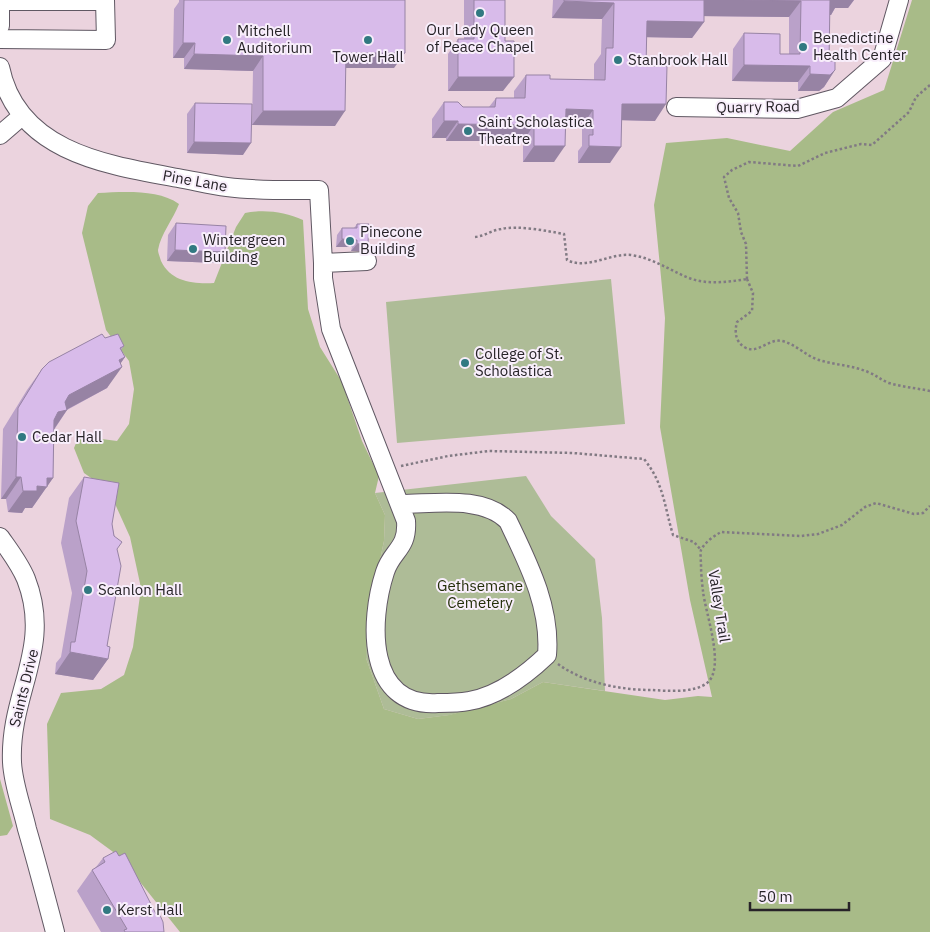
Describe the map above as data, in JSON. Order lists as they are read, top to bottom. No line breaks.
{"streets":{"lane":["Quarry Road","Pine Lane","Saints Drive"],"path":["Valley Trail"]},"parks":["Gethsemane Cemetery"],"places":["Our Lady Queen of Peace Chapel","Mitchell Auditorium","Tower Hall","Benedictine Health Center","Stanbrook Hall","Saint Scholastica Theatre","Pinecone Building","Wintergreen Building","College of St. Scholastica","Cedar Hall","Scanlon Hall","Kerst Hall"],"scale_bar":"50 m"}
